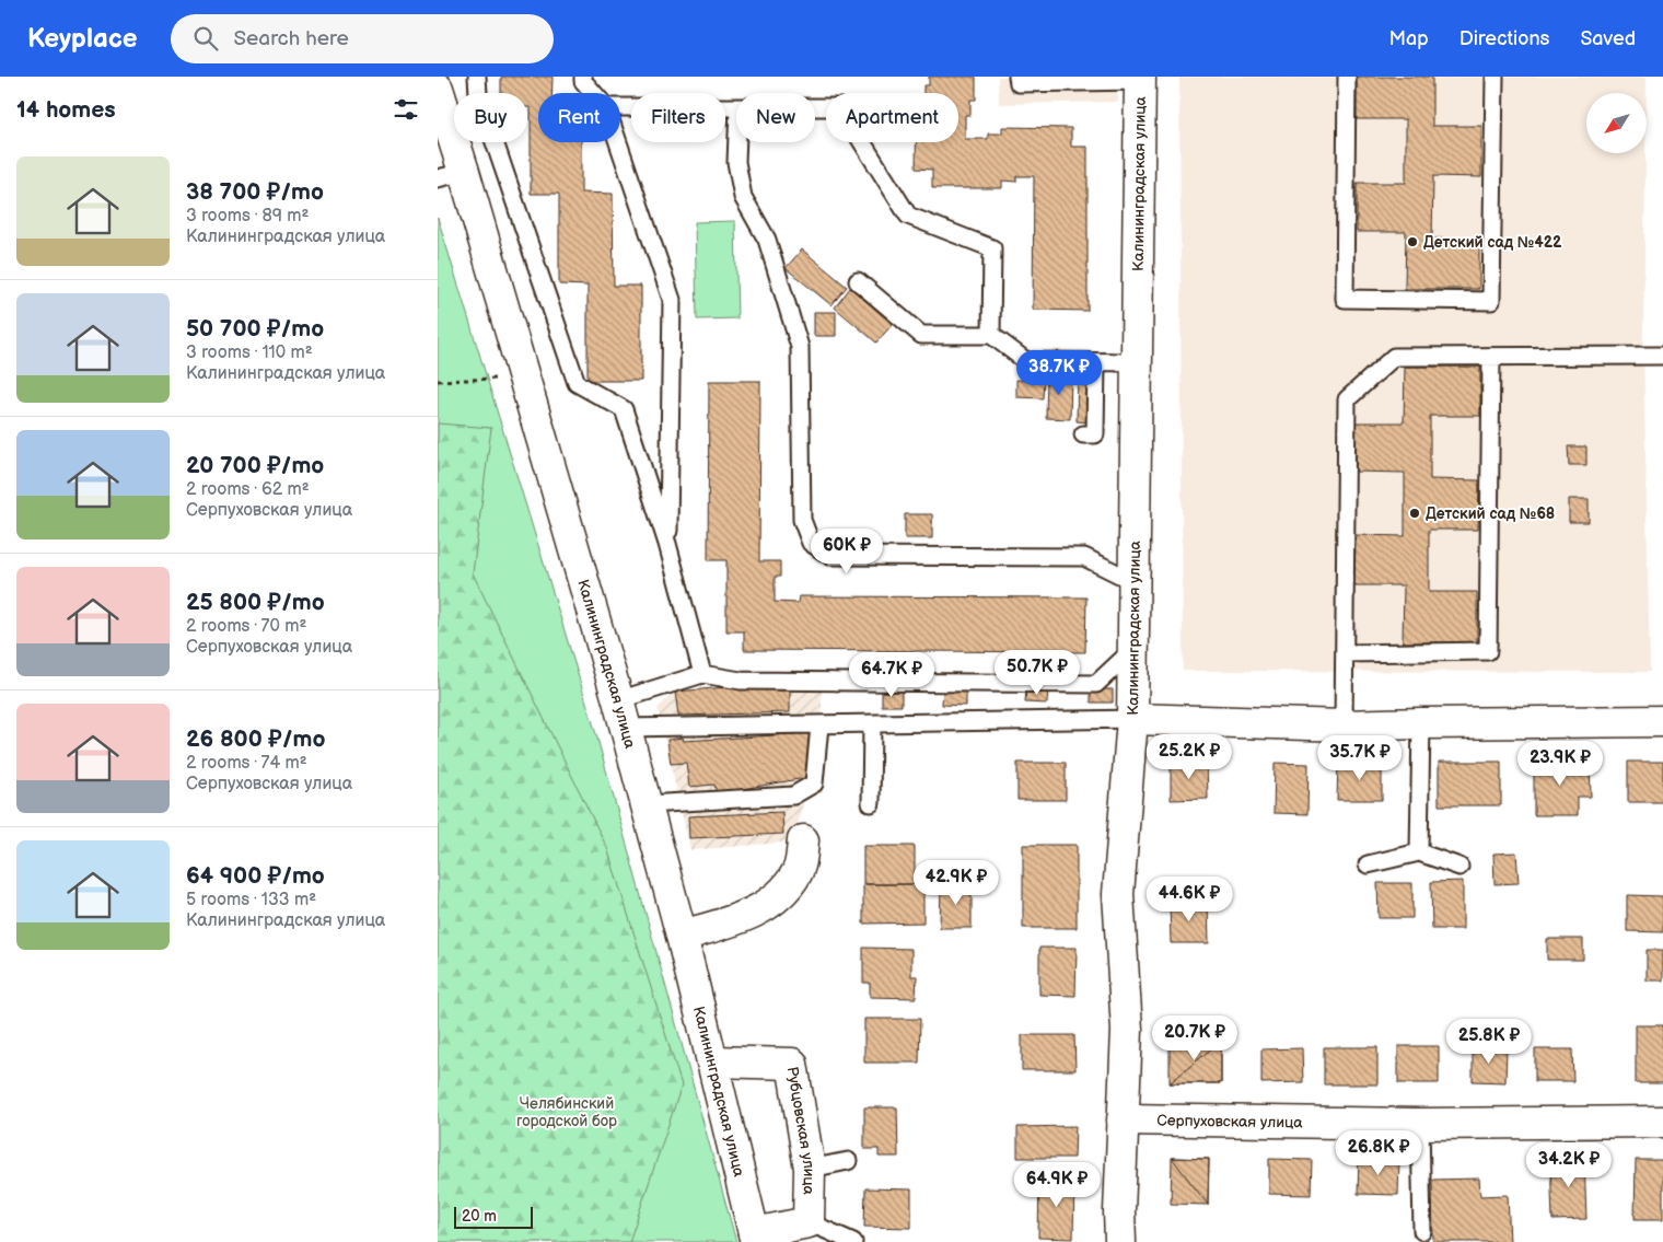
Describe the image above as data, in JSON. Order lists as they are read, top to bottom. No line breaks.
{"streets":{"street":["Калининградская улица","Серпуховская улица","Рубцовская улица"]},"crossings":[["Калининградская улица","Серпуховская улица"],["Калининградская улица","Рубцовская улица"]],"parks":["Челябинский городской бор"],"places":["Детский сад №422","Детский сад №68"],"scale_bar":"20 m","north":"bottom left","page":{"header":"Keyplace","search":"Search here","nav":["Map","Directions","Saved"],"heading":"14 homes","chip":["Buy","Rent","Filters","New","Apartment"],"list":[{"name":"38 700 ₽/mo","note":"3 rooms · 89 m² · Калининградская улица"},{"name":"50 700 ₽/mo","note":"3 rooms · 110 m² · Калининградская улица"},{"name":"20 700 ₽/mo","note":"2 rooms · 62 m² · Серпуховская улица"},{"name":"25 800 ₽/mo","note":"2 rooms · 70 m² · Серпуховская улица"},{"name":"26 800 ₽/mo","note":"2 rooms · 74 m² · Серпуховская улица"},{"name":"64 900 ₽/mo","note":"5 rooms · 133 m² · Калининградская улица"}],"price":["38.7K ₽","60K ₽","50.7K ₽","64.7K ₽","25.2K ₽","35.7K ₽","23.9K ₽","42.9K ₽","44.6K ₽","20.7K ₽","25.8K ₽","26.8K ₽","34.2K ₽","64.9K ₽"],"scale":"20 m"}}
